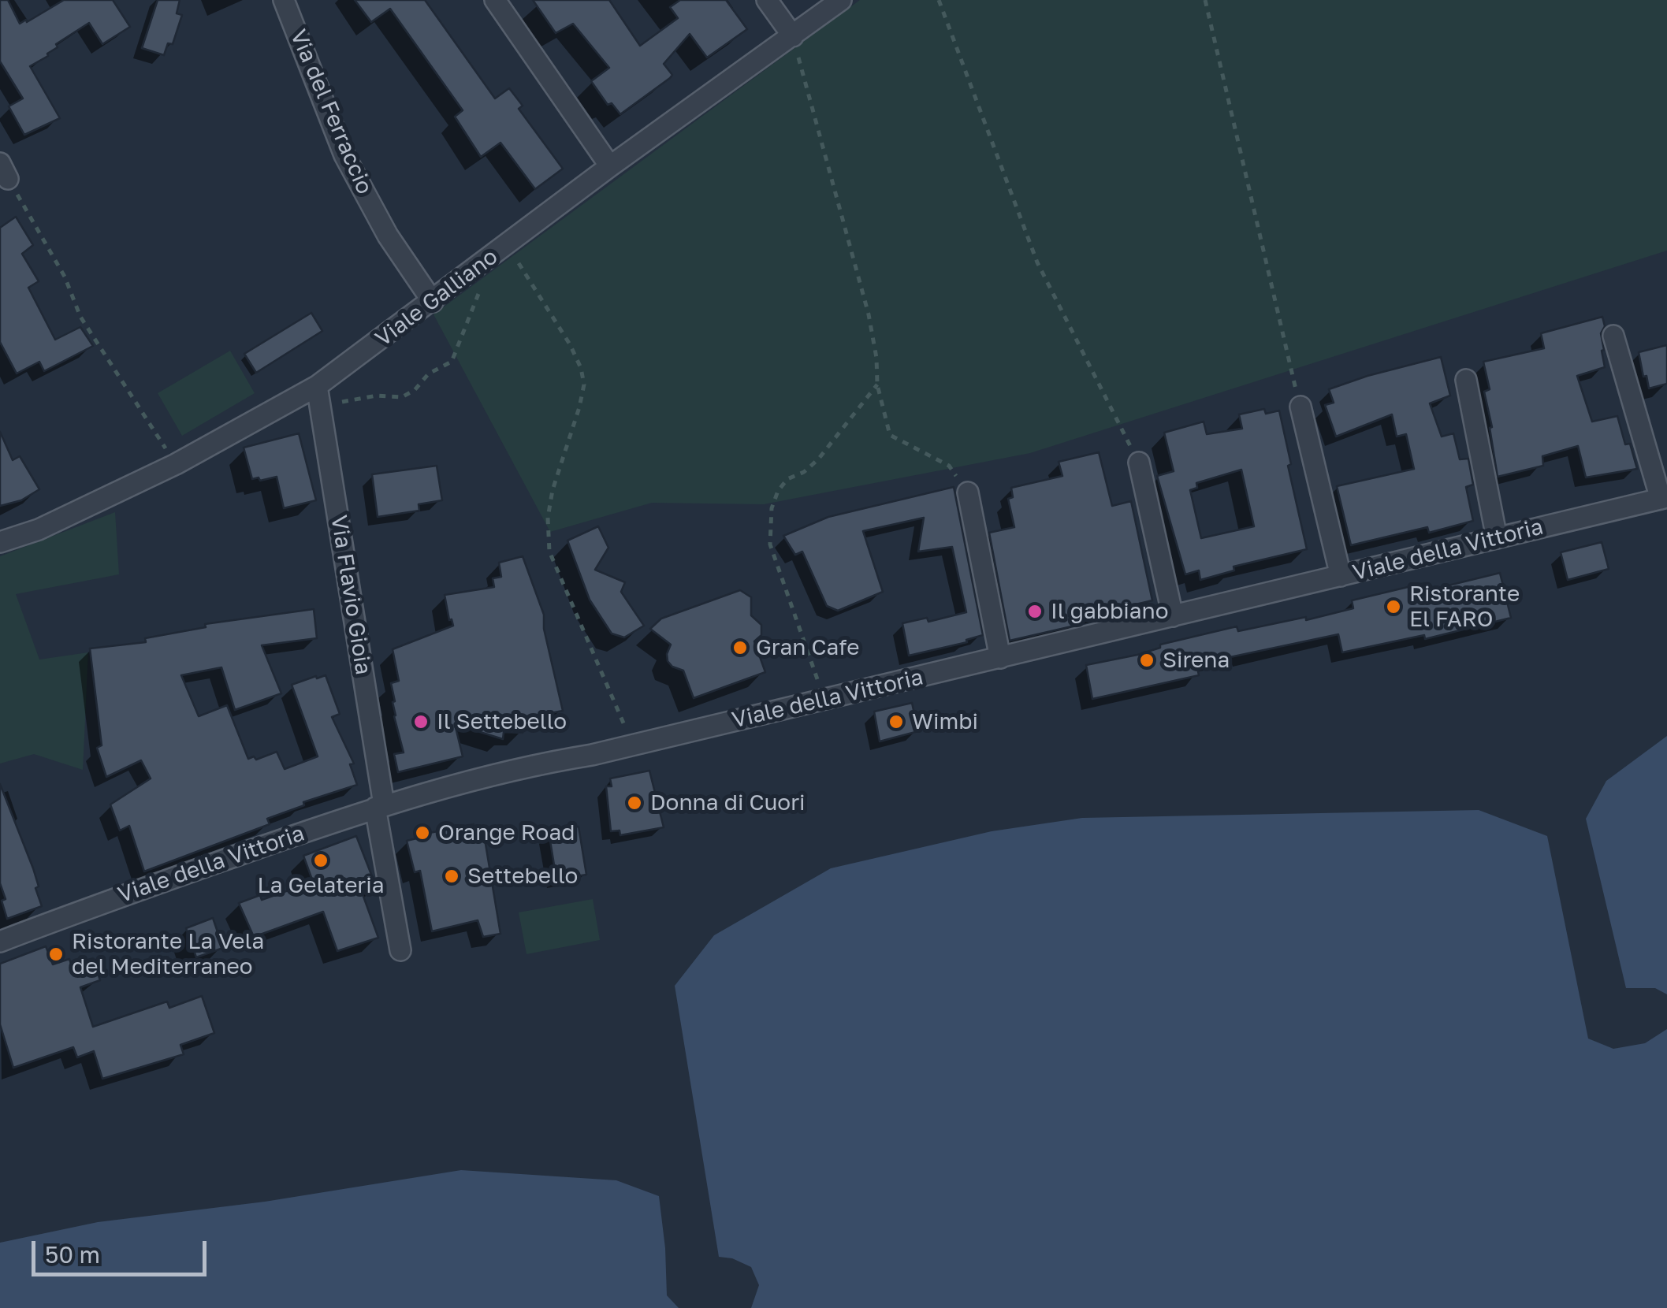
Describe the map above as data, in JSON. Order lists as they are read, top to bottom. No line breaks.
{"streets":{"street":["Via del Ferraccio","Viale Galliano","Viale della Vittoria","Via Flavio Gioia"]},"crossings":[["Via del Ferraccio","Viale Galliano"],["Viale Galliano","Via Flavio Gioia"],["Viale della Vittoria","Via Flavio Gioia"]],"places":["Ristorante El FARO","Il gabbiano","Gran Cafe","Sirena","Il Settebello","Wimbi","Donna di Cuori","Orange Road","La Gelateria","Settebello","Ristorante La Vela del Mediterraneo"],"scale_bar":"50 m"}
